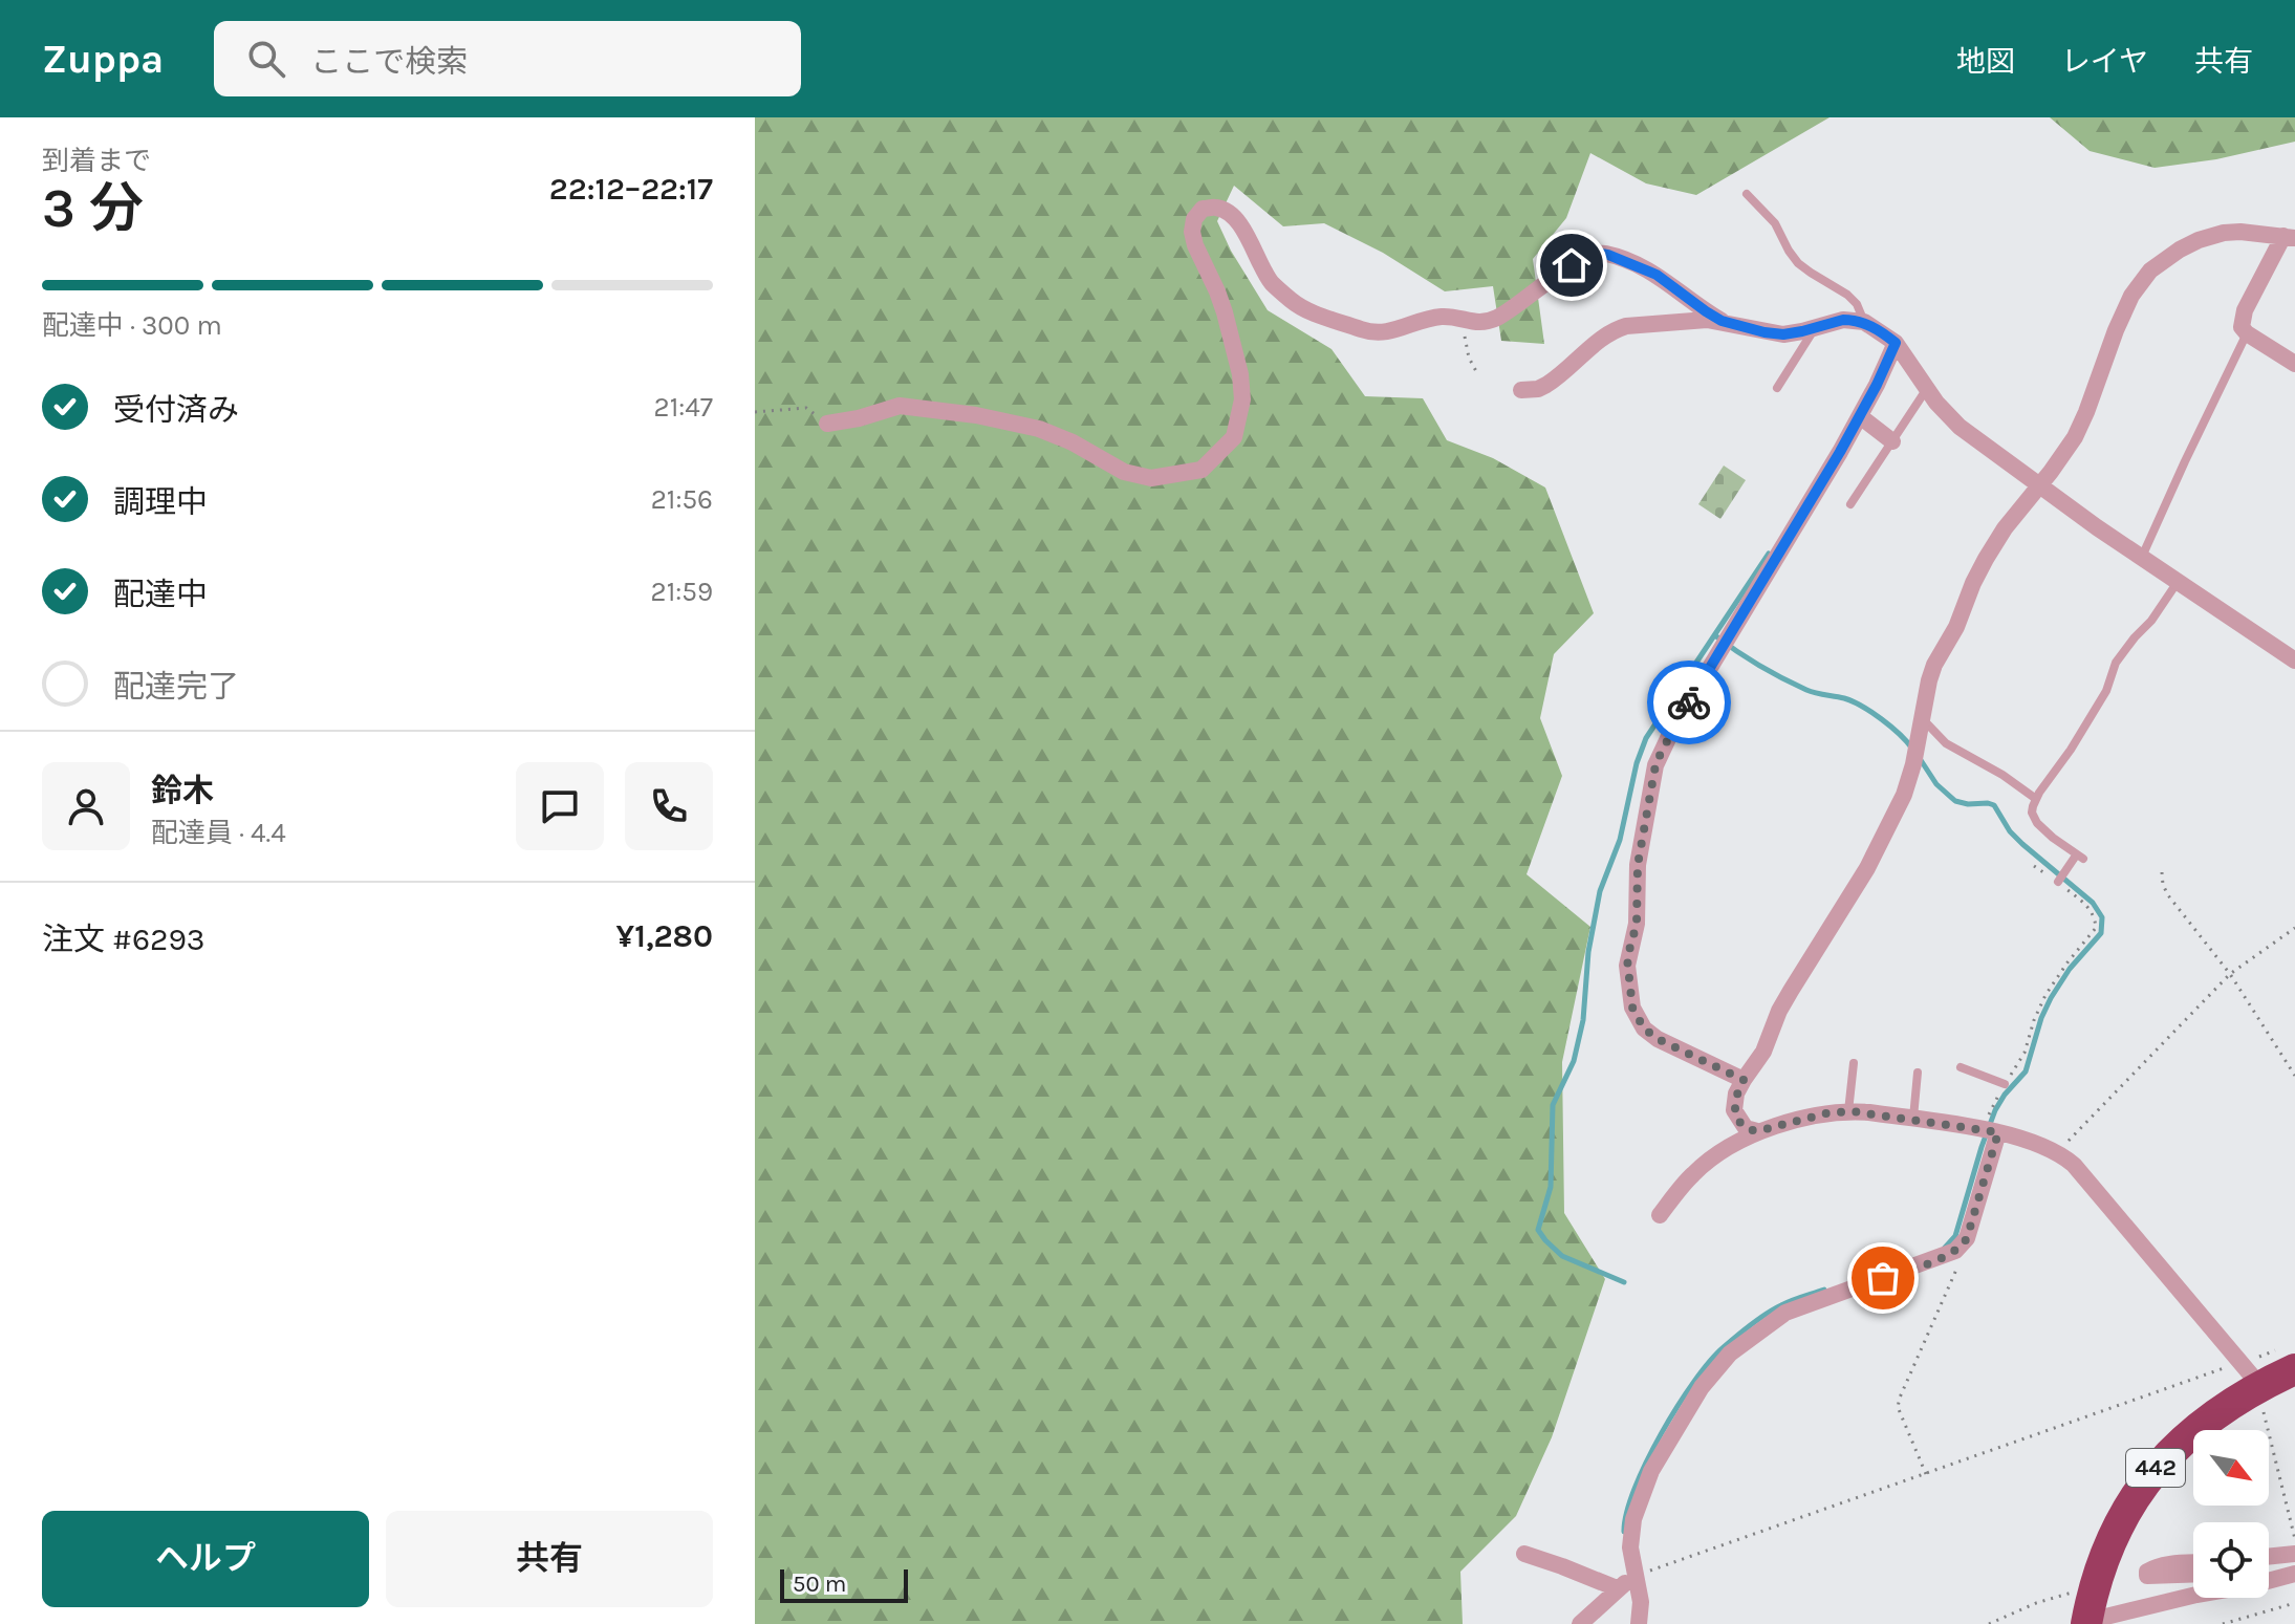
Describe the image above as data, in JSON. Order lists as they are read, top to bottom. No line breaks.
{"streets":{"highway":["442"]},"scale_bar":"50 m","north":"bottom right","page":{"header":"Zuppa","search":"ここで検索","nav":["地図","レイヤ","共有"],"heading":["3 分","到着まで","22:12–22:17"],"panel":["鈴木","配達員 · 4.4","注文 #6293","¥1,280"],"bar":"配達中 · 300 m","list":[["受付済み","21:47"],["調理中","21:56"],["配達中","21:59"],"配達完了"],"buttons":["ヘルプ","共有"],"scale":"50 m"}}
